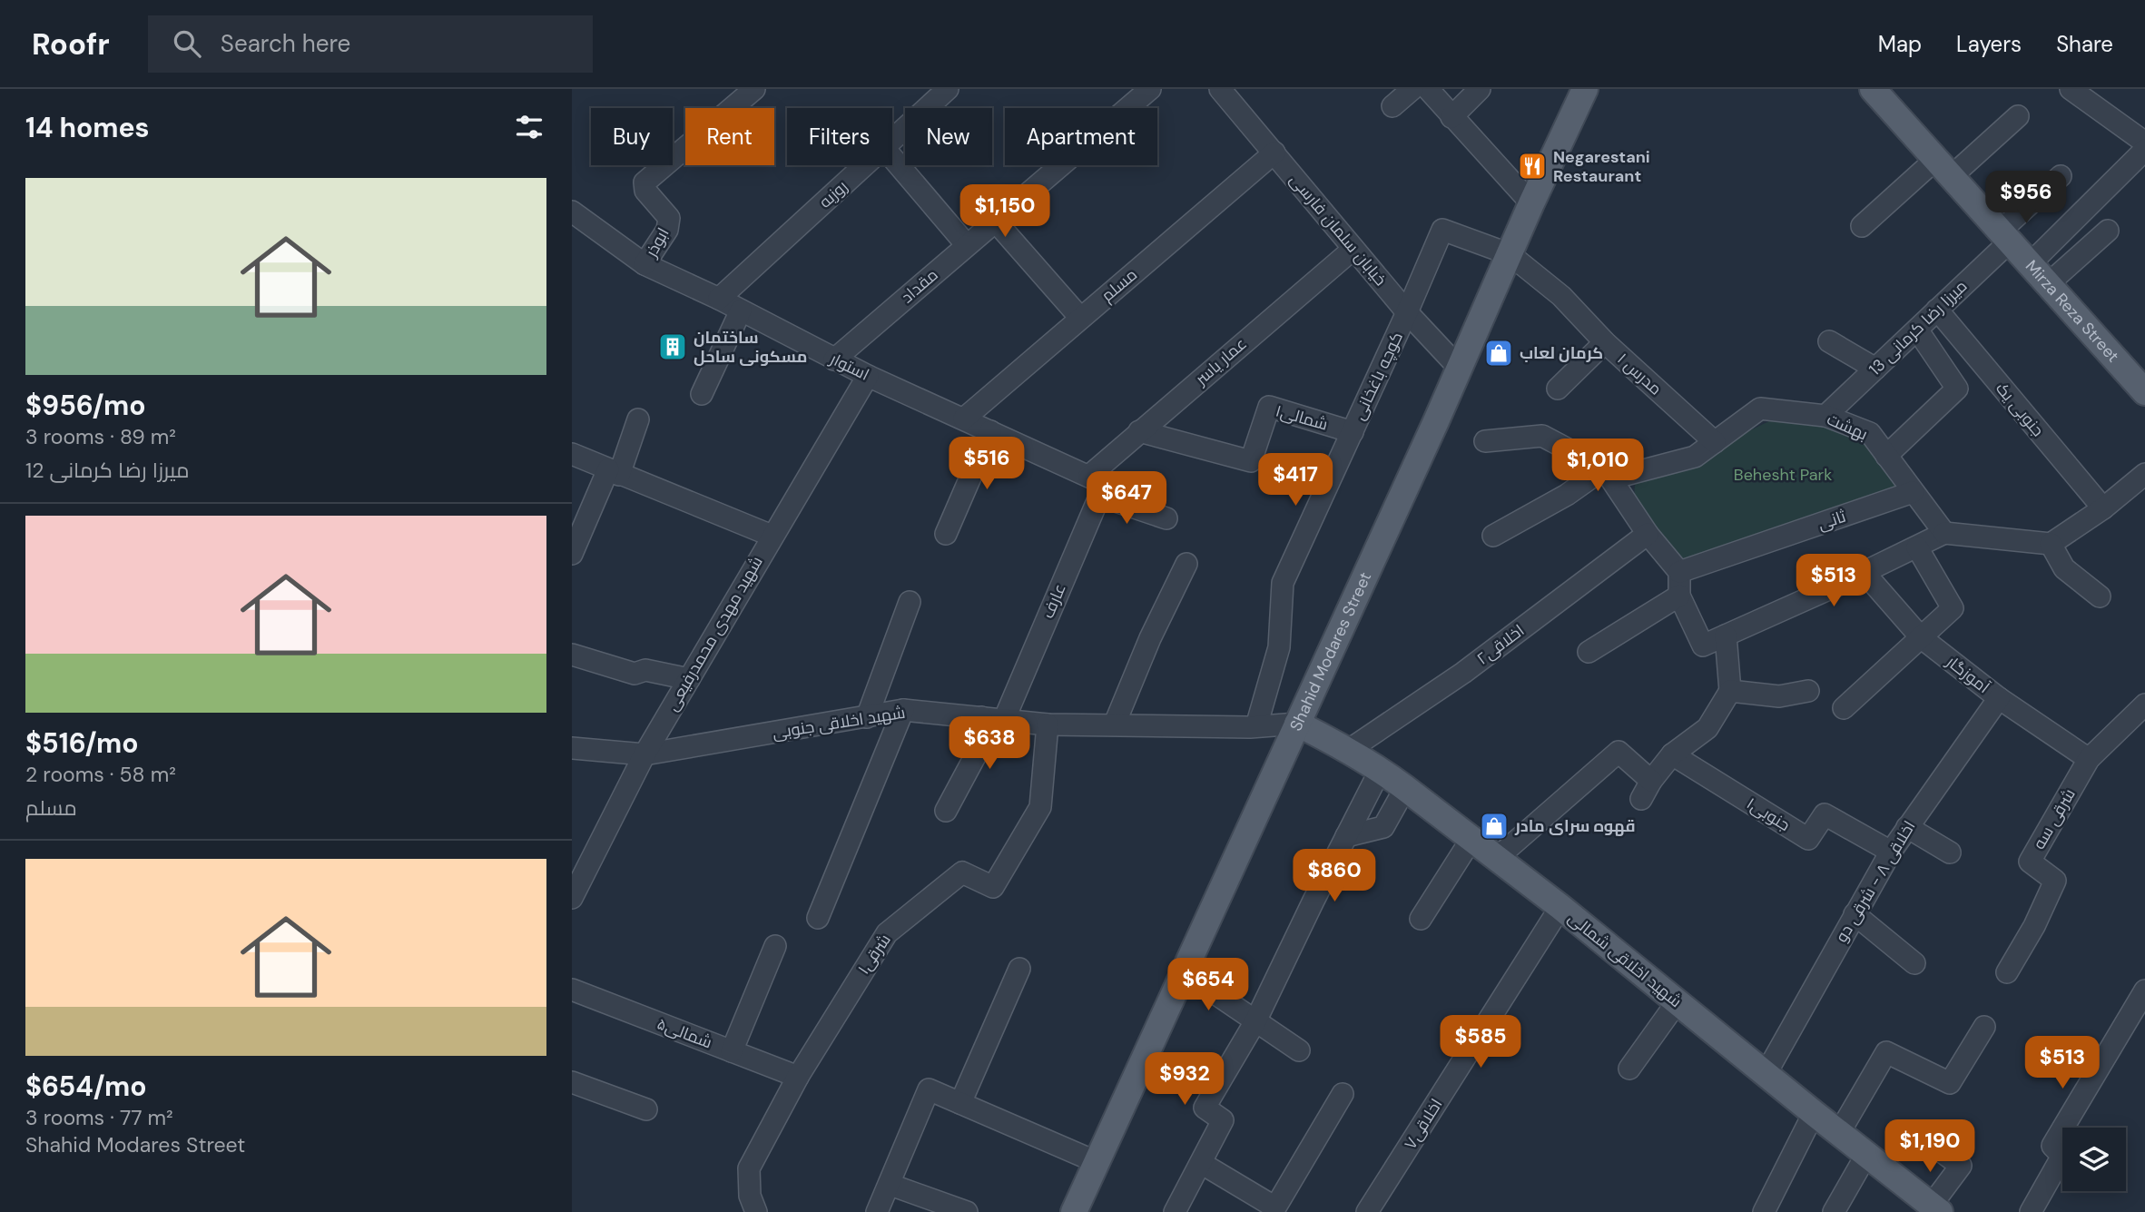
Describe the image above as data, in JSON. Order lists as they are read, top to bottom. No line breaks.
{"streets":{"main road":["Mirza Reza Street","Shahid Modares Street","شهید اخلاقی شمالی"],"street":["روزبه","خیابان سلمان فارسی","ابوذر","مسلم","مقداد","میرزا رضا کرمانی 13","عمار یاسر","استوار","مدرس ۱","کوچه باغخانی","جنوبی یک","شمالی۱","بهشت","ثانی","عارف","شهید مهدی محمدرفیعی","اخلاقی۲","آموزگار","شهید اخلاقی جنوبی","جنوبی۱","شرقی سه","اخلاقی ۸ - شرقی دو","شرقی۱","شمالی۵","اخلاقی۷"]},"crossings":[["روزبه","استوار"],["خیابان سلمان فارسی","مسلم"],["خیابان سلمان فارسی","عمار یاسر"],["خیابان سلمان فارسی","مدرس ۱"],["خیابان سلمان فارسی","کوچه باغخانی"],["خیابان سلمان فارسی","Shahid Modares Street"],["ابوذر","استوار"],["مسلم","استوار"],["مقداد","استوار"],["Mirza Reza Street","میرزا رضا کرمانی 13"],["میرزا رضا کرمانی 13","جنوبی یک"],["میرزا رضا کرمانی 13","بهشت"],["عمار یاسر","استوار"],["عمار یاسر","شمالی۱"],["عمار یاسر","عارف"],["استوار","عارف"],["استوار","شهید مهدی محمدرفیعی"],["مدرس ۱","کوچه باغخانی"],["مدرس ۱","بهشت"],["مدرس ۱","Shahid Modares Street"],["کوچه باغخانی","شمالی۱"],["کوچه باغخانی","شهید اخلاقی جنوبی"],["بهشت","ثانی"],["عارف","شهید اخلاقی جنوبی"],["شهید مهدی محمدرفیعی","شهید اخلاقی جنوبی"],["اخلاقی۲","شهید اخلاقی شمالی"],["Shahid Modares Street","شهید اخلاقی جنوبی"],["Shahid Modares Street","شهید اخلاقی شمالی"],["آموزگار","شرقی سه"],["آموزگار","اخلاقی ۸ - شرقی دو"],["شهید اخلاقی جنوبی","شرقی۱"],["شهید اخلاقی جنوبی","شهید اخلاقی شمالی"],["جنوبی۱","اخلاقی ۸ - شرقی دو"],["اخلاقی ۸ - شرقی دو","شهید اخلاقی شمالی"],["شرقی۱","شمالی۵"],["شهید اخلاقی شمالی","اخلاقی۷"]],"parks":["Behesht Park"],"places":{"restaurant":["Negarestani Restaurant"],"building":["ساختمان مسکونی ساحل"],"shop":["کرمان لعاب","قهوه سرای مادر"]},"page":{"header":"Roofr","search":"Search here","nav":["Map","Layers","Share"],"heading":"14 homes","chip":["Buy","Rent","Filters","New","Apartment"],"list":[{"name":"$956/mo","note":"3 rooms · 89 m² · میرزا رضا کرمانی 12"},{"name":"$516/mo","note":"2 rooms · 58 m² · مسلم"},{"name":"$654/mo","note":"3 rooms · 77 m² · Shahid Modares Street"}],"price":["$956","$1,150","$516","$1,010","$417","$647","$513","$638","$860","$654","$585","$513","$932","$1,190"]}}
